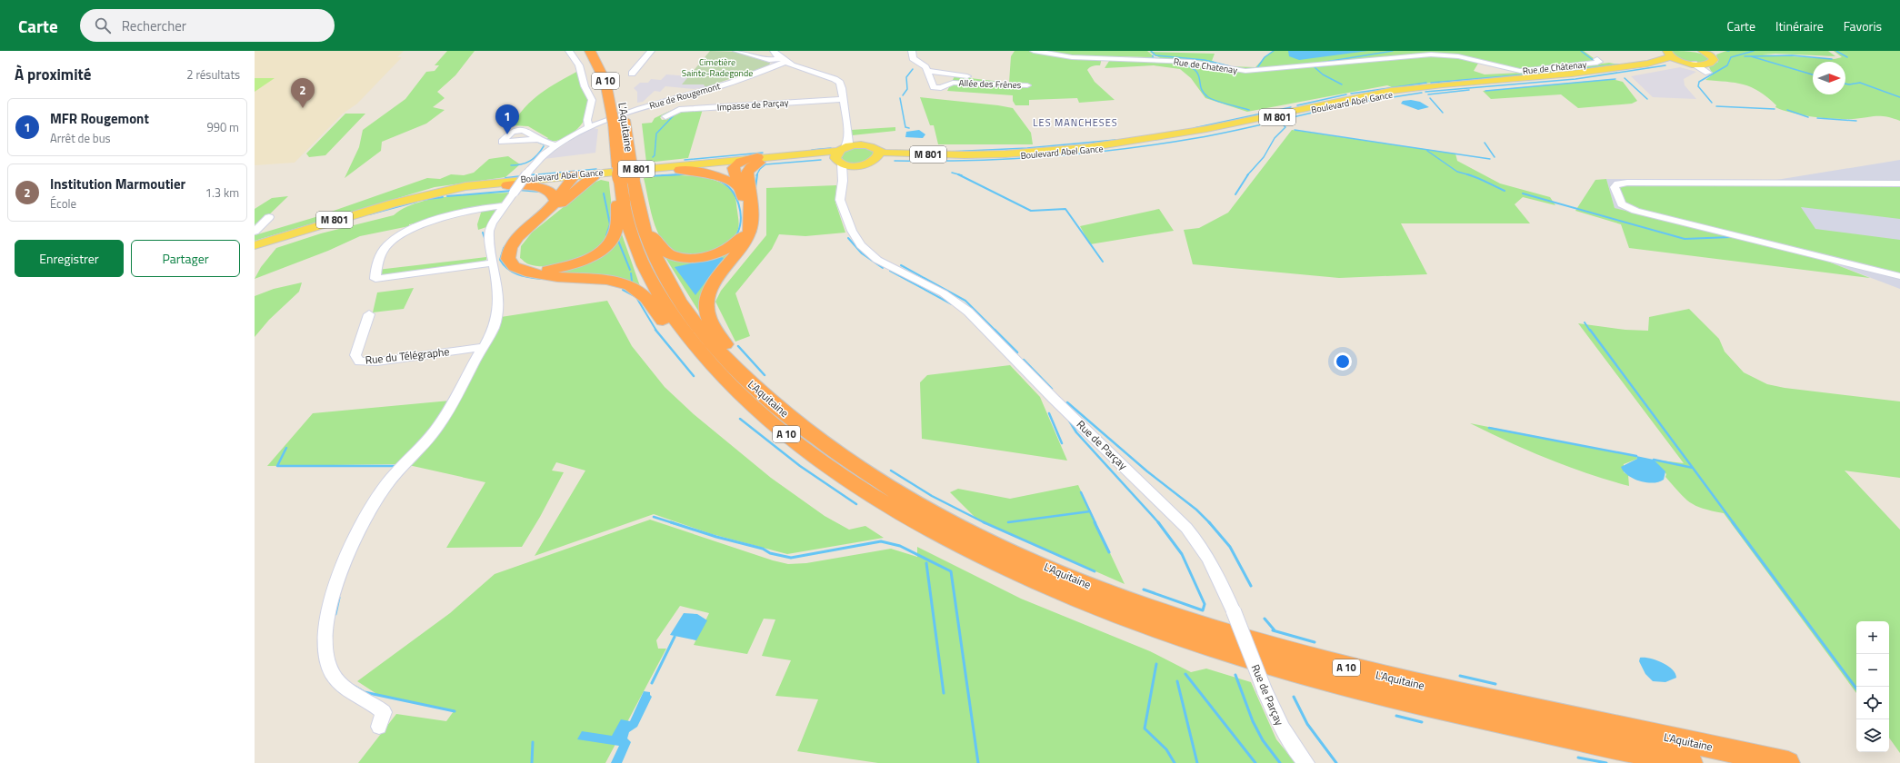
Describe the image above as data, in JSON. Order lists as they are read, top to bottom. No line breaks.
{"streets":{"highway":["A 10","L'Aquitaine"],"main road":["Boulevard Abel Gance","M 801"],"street":["Rue de Chatenay","Rue de Châtenay","Allée des Frênes","Rue de Rougemont","Impasse de Parçay","Rue du Télégraphe","Rue de Parçay"]},"crossings":[["Rue de Chatenay","Rue de Châtenay"],["Rue de Rougemont","L'Aquitaine"],["Rue de Rougemont","Rue de Parçay"],["Boulevard Abel Gance","M 801"],["Boulevard Abel Gance","Rue de Parçay"],["Impasse de Parçay","Rue de Parçay"],["M 801","Rue de Parçay"]],"districts":["LES MANCHESES"],"parks":["Cimetière Sainte-Radegonde"],"north":"right","page":{"header":"Carte","search":"Rechercher","nav":["Carte","Itinéraire","Favoris"],"heading":["À proximité","2 résultats"],"pins":["2","1"],"list":[{"mark":"1","name":"MFR Rougemont","note":"Arrêt de bus","value":"990 m"},{"mark":"2","name":"Institution Marmoutier","note":"École","value":"1.3 km"}],"buttons":["Enregistrer","Partager"],"map_buttons":["+","−"]}}
